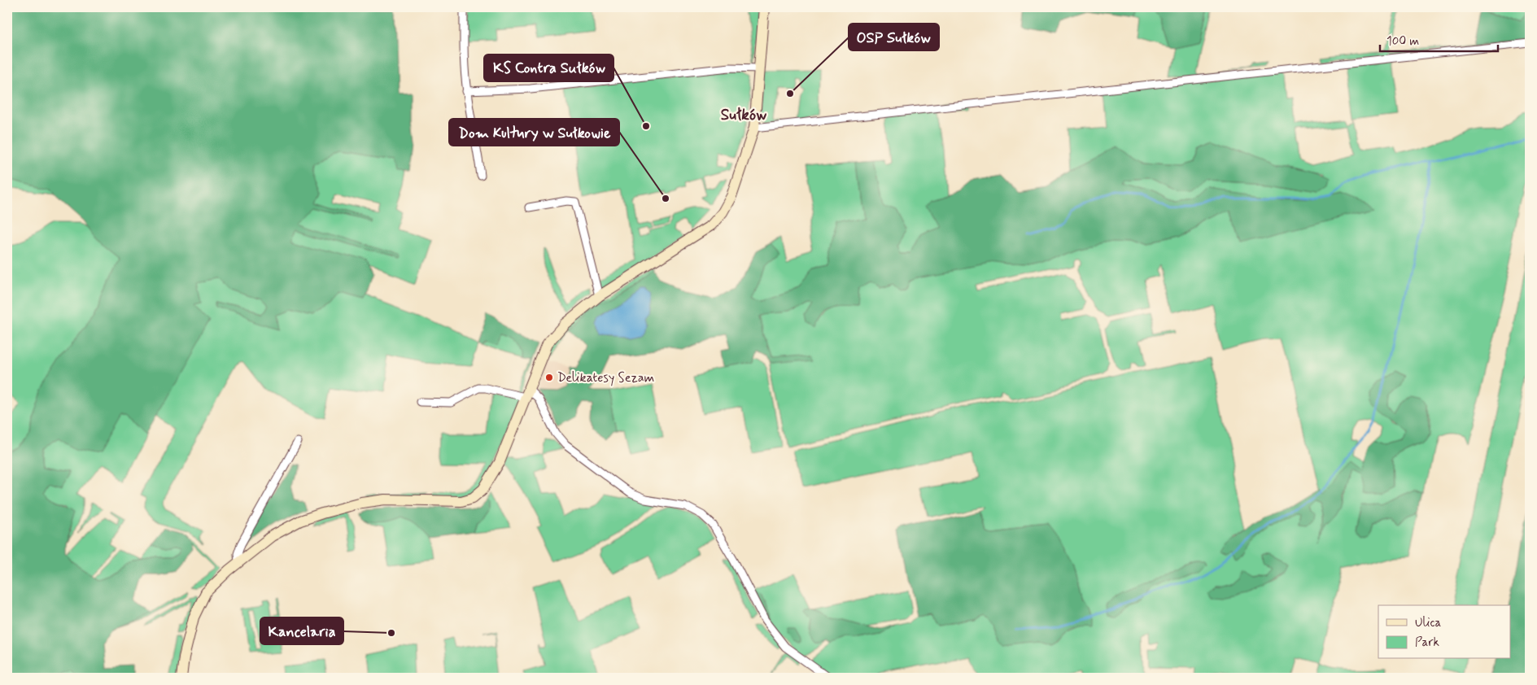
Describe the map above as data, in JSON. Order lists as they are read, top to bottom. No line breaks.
{"districts":["Sułków"],"places":["OSP Sułków","KS Contra Sułków","Dom Kultury w Sułkowie","Delikatesy Sezam","Kancelaria"],"legend":["Ulica","Park"],"scale_bar":"100 m"}
